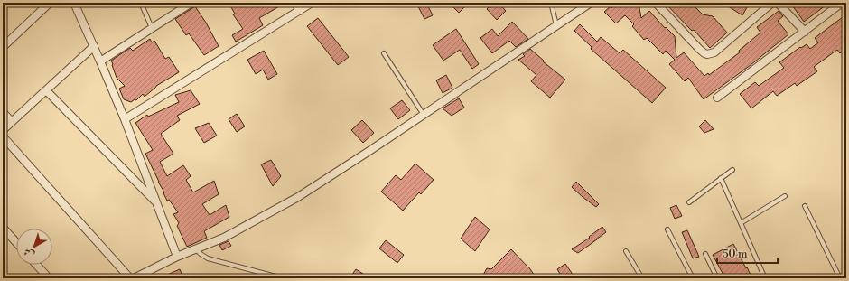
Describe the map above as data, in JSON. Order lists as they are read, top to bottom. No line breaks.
{"scale_bar":"50 m","north":"bottom left"}
